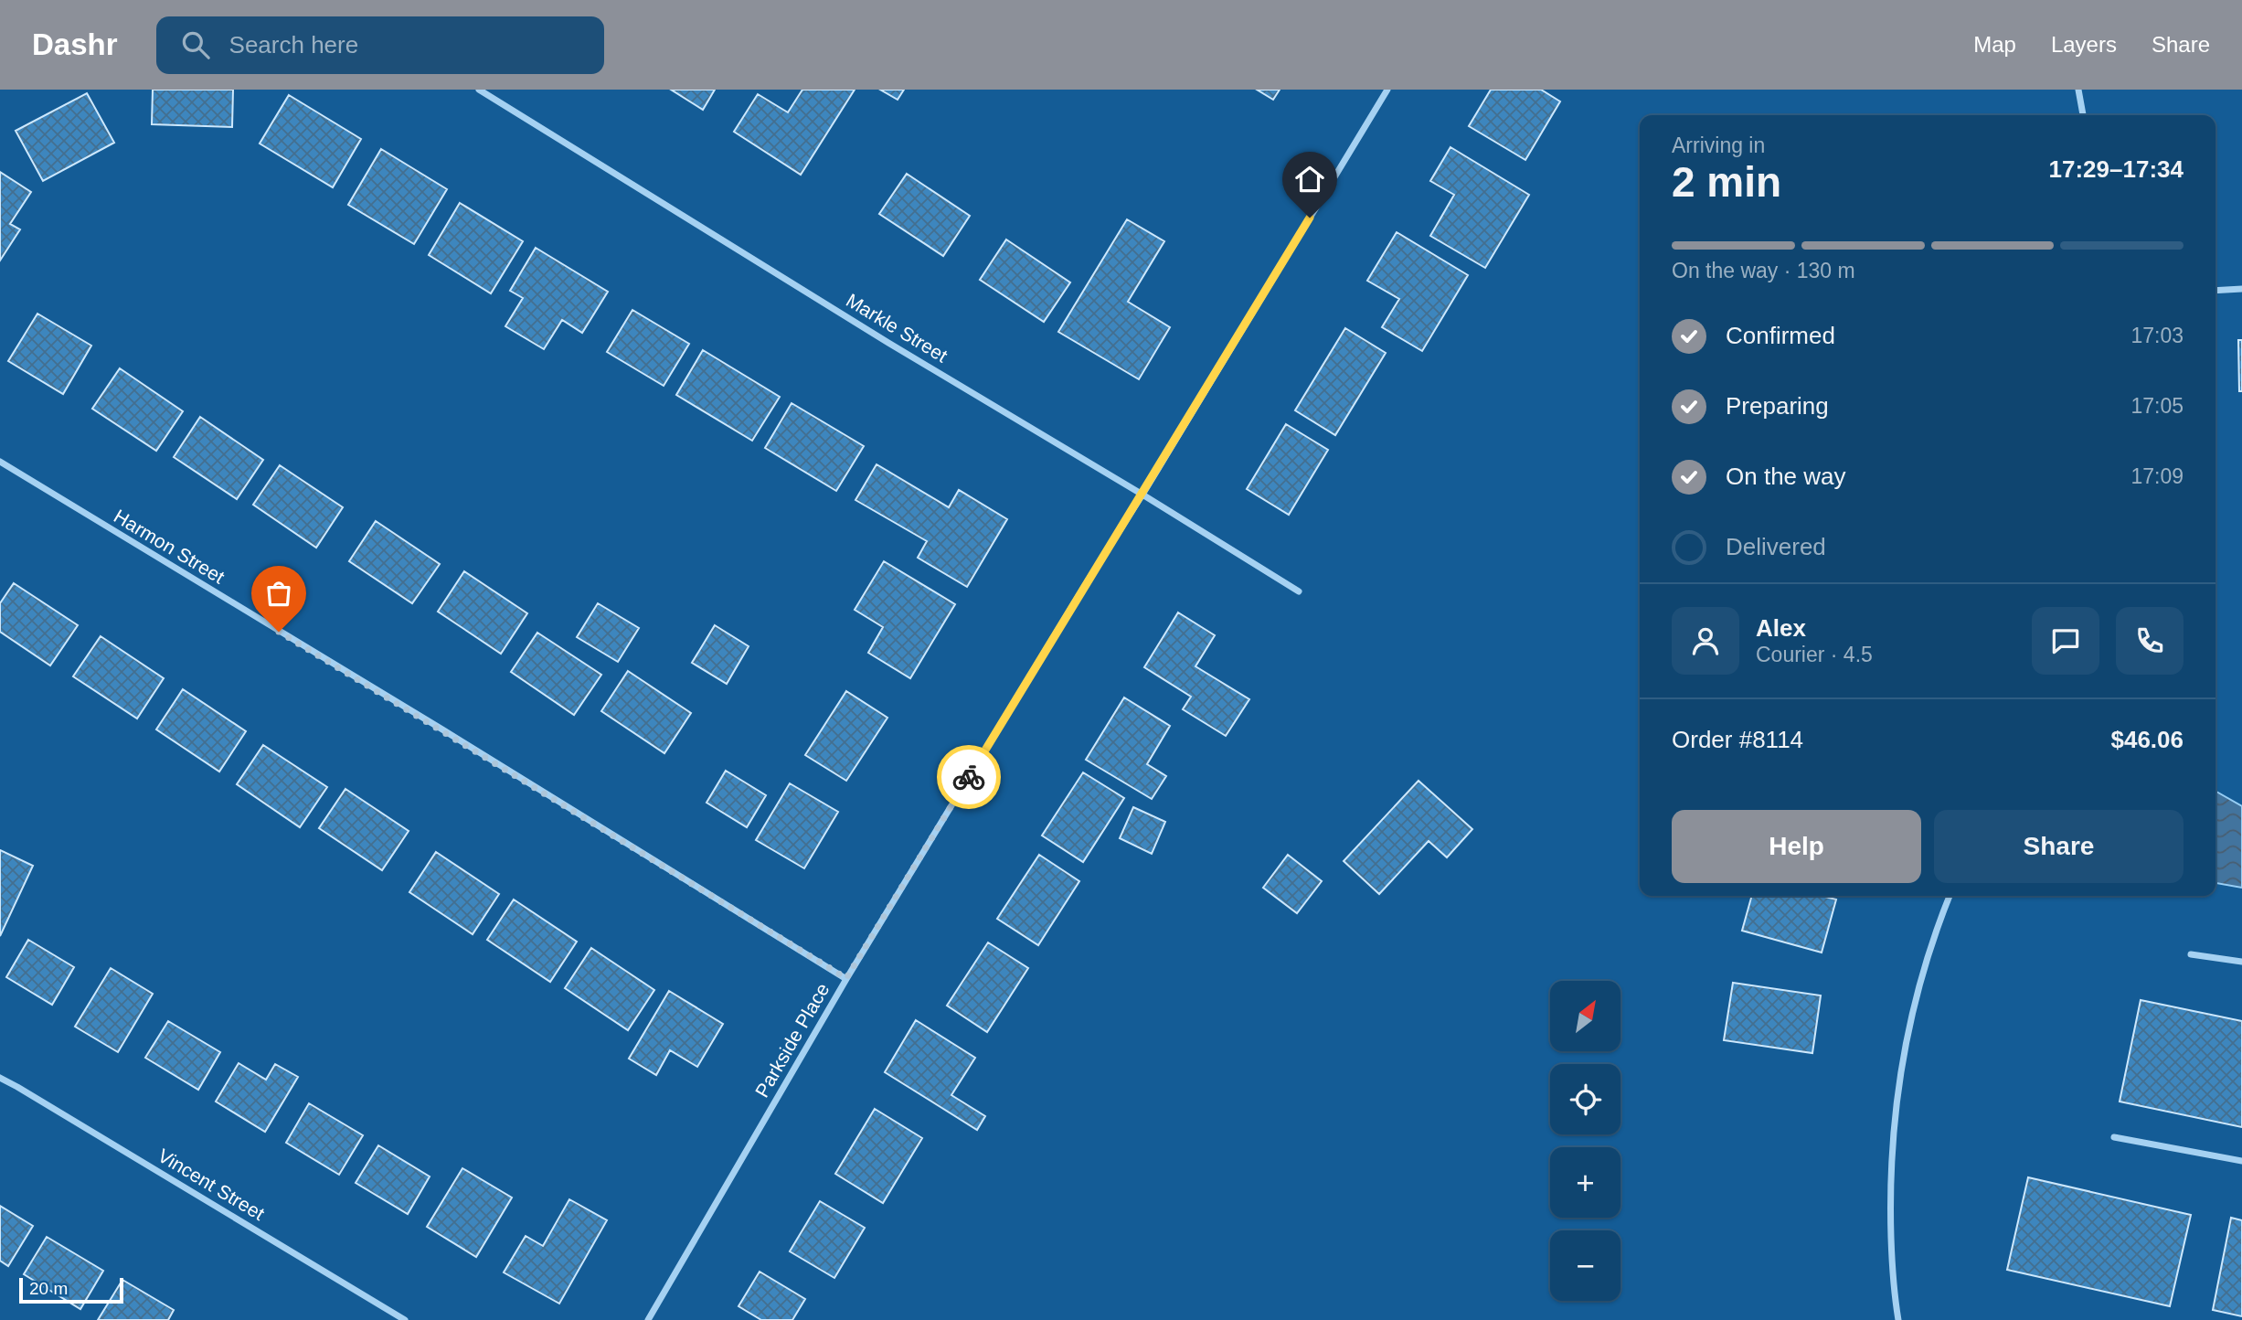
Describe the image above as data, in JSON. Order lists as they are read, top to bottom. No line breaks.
{"streets":{"street":["Markle Street","Harmon Street","Parkside Place","Vincent Street"]},"crossings":[["Markle Street","Parkside Place"],["Harmon Street","Parkside Place"]],"scale_bar":"20 m","north":"top right","page":{"header":"Dashr","search":"Search here","nav":["Map","Layers","Share"],"heading":["2 min","Arriving in","17:29–17:34"],"panel":["Alex","Courier · 4.5","Order #8114","$46.06"],"bar":"On the way · 130 m","list":[["Confirmed","17:03"],["Preparing","17:05"],["On the way","17:09"],"Delivered"],"buttons":["Help","Share"],"map_buttons":["+","−"],"scale":"20 m"}}
